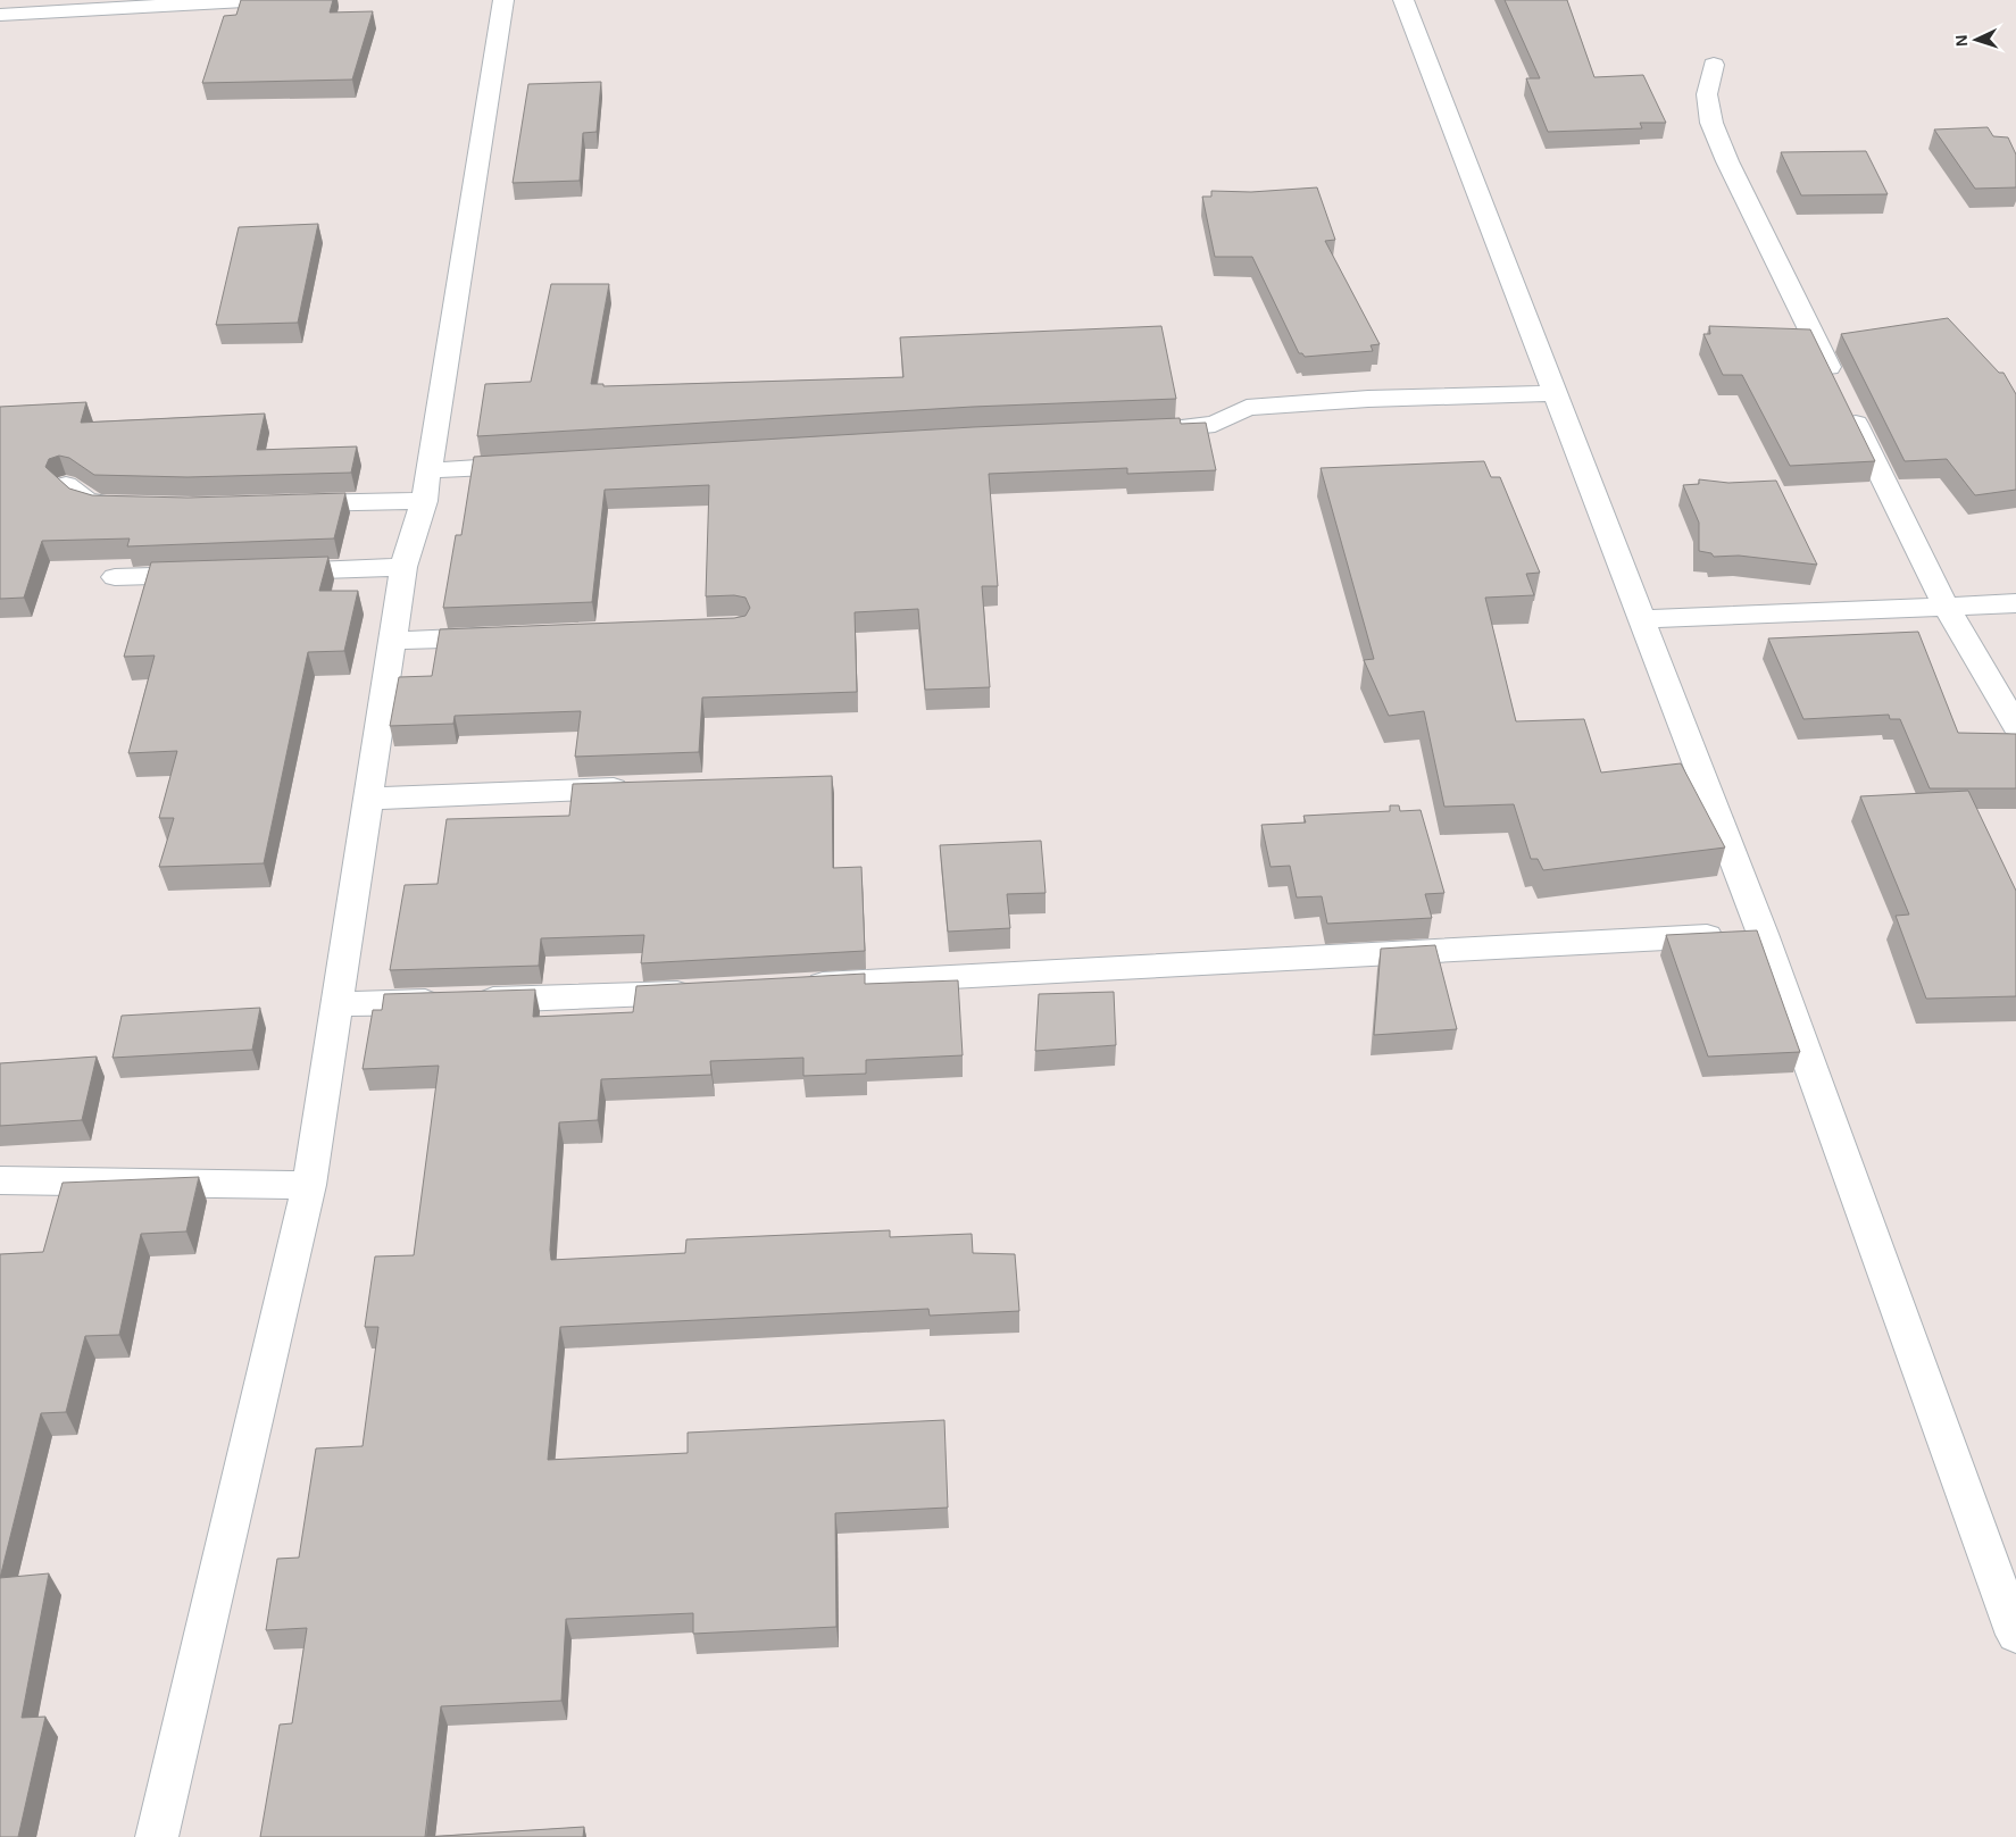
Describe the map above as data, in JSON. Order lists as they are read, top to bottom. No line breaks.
{"north":"left"}
